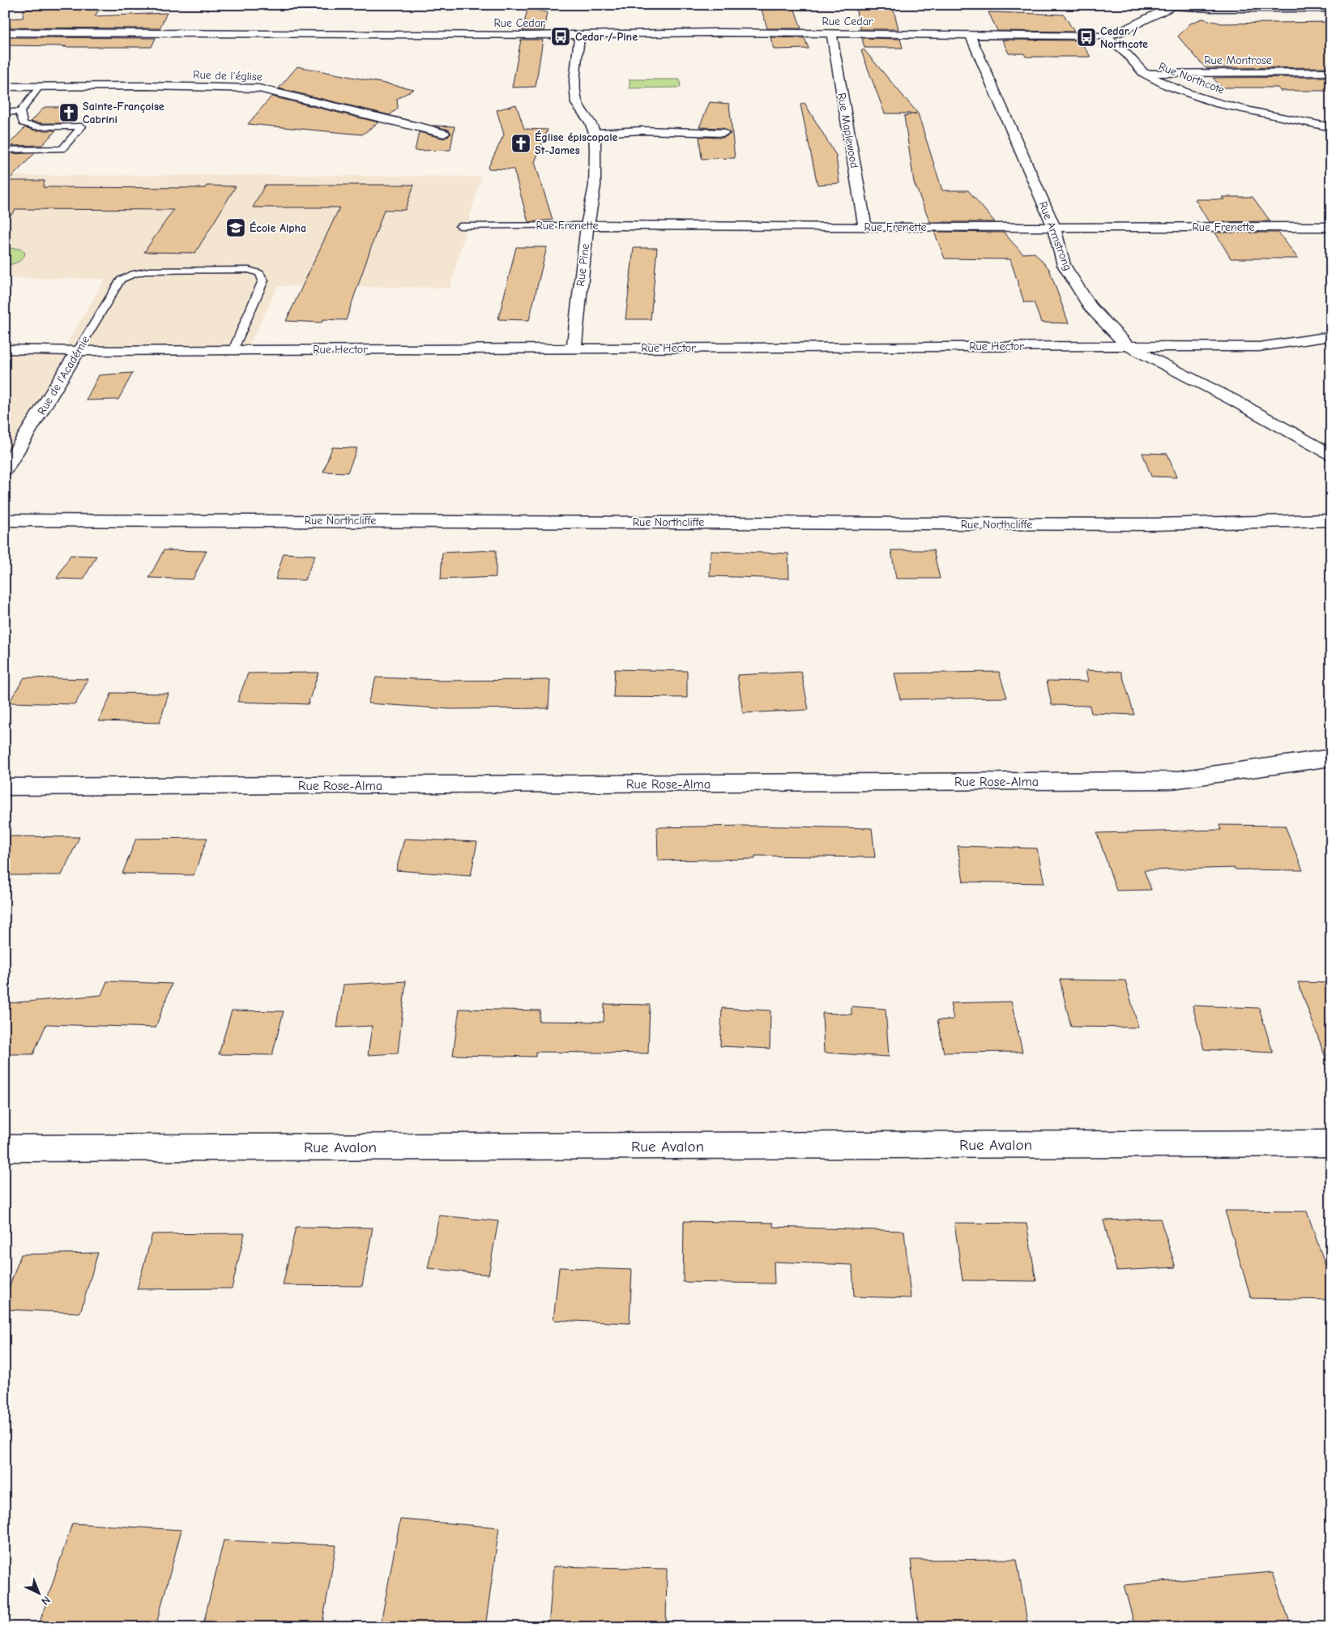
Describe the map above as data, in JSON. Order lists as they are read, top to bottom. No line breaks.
{"streets":{"street":["Rue Cedar","Rue Montrose","Rue de l'église","Rue Northcote","Rue Maplewood","Rue Frenette","Rue Armstrong","Rue Pine","Rue Hector","Rue de l'Académie","Rue Northcliffe","Rue Rose-Alma","Rue Avalon"]},"crossings":[["Rue Cedar","Rue Northcote"],["Rue Cedar","Rue Maplewood"],["Rue Cedar","Rue Armstrong"],["Rue Cedar","Rue Pine"],["Rue Montrose","Rue Northcote"],["Rue Maplewood","Rue Frenette"],["Rue Frenette","Rue Armstrong"],["Rue Frenette","Rue Pine"],["Rue Armstrong","Rue Hector"],["Rue Pine","Rue Hector"],["Rue Hector","Rue de l'Académie"]],"places":{"bus stop":["Cedar / Pine","Cedar / Northcote"],"church":["Sainte-Françoise Cabrini","Église épiscopale St-James"],"school or university":["École Alpha"]},"north":"bottom right"}
